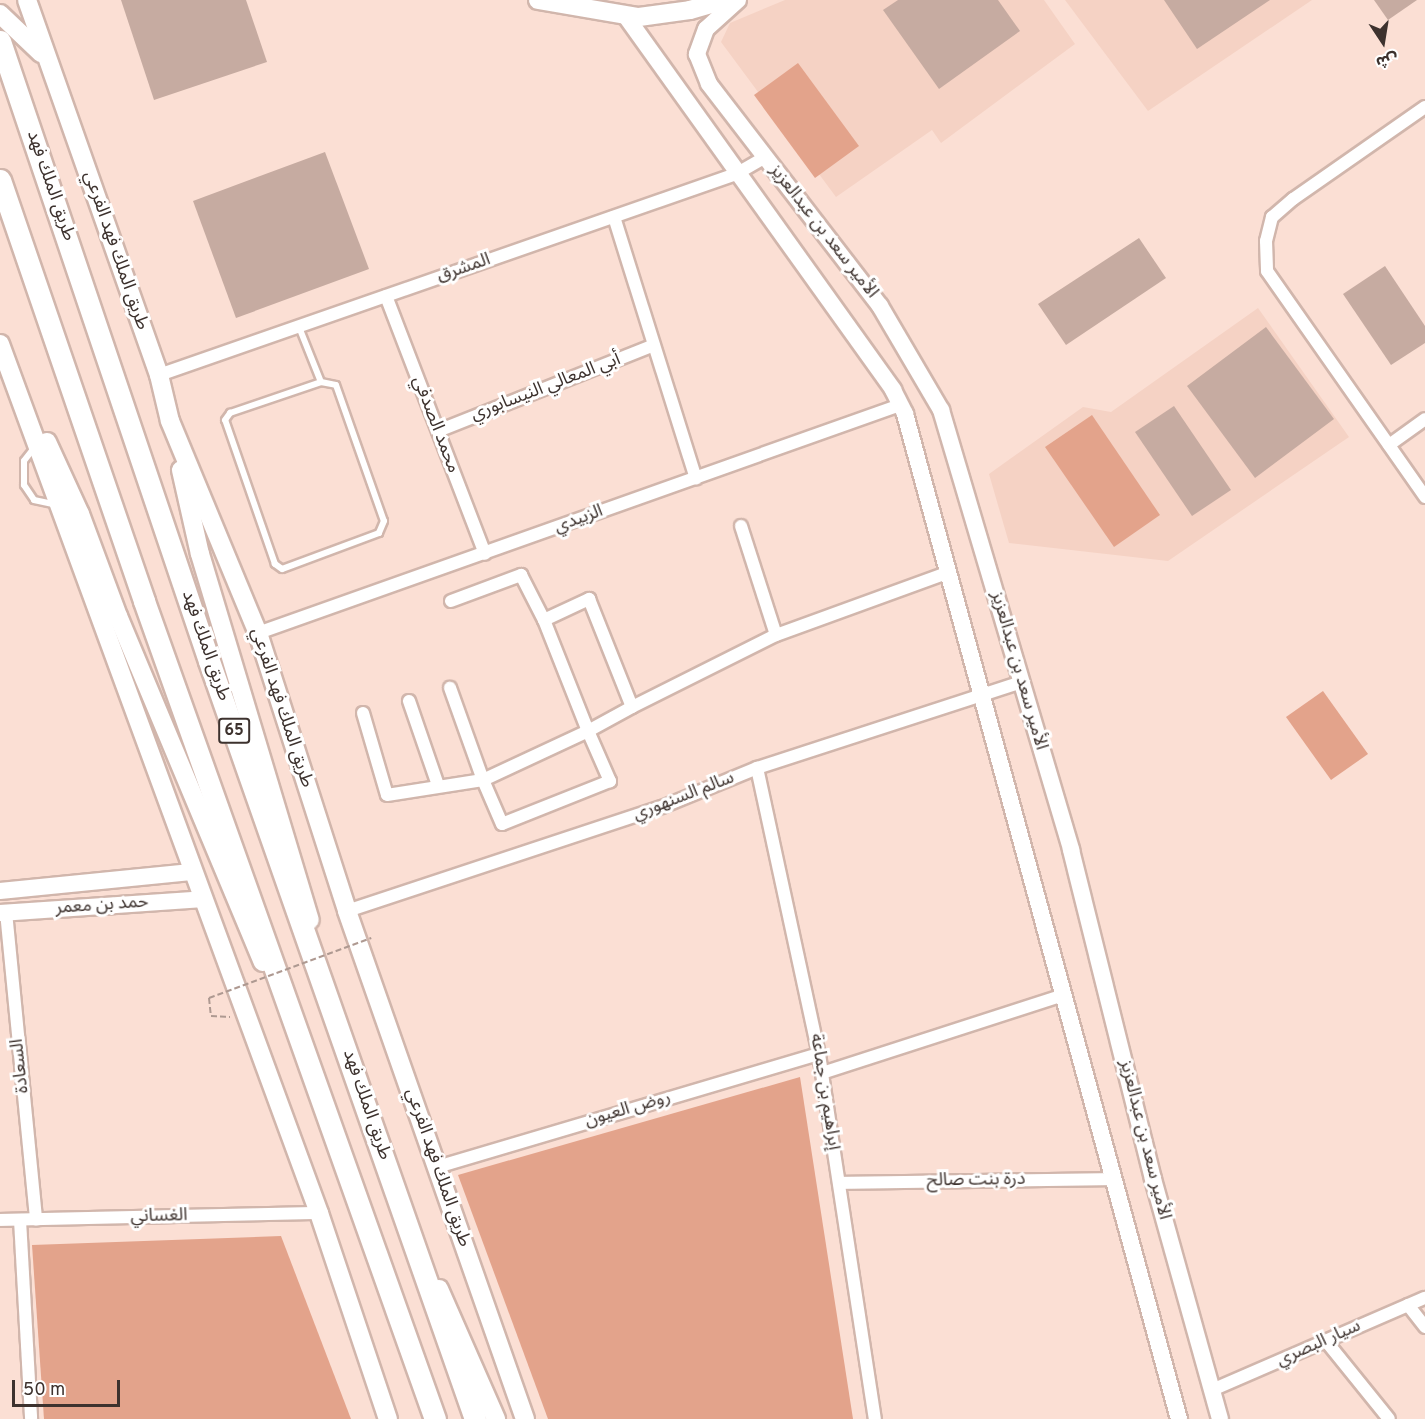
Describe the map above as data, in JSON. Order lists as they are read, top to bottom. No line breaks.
{"streets":{"highway":["طريق الملك فهد","65"],"main road":["طريق الملك فهد الفرعي"],"street":["الأمير سعد بن عبدالعزيز","المشرق","أبي المعالي النيسابوري","محمد الصدفي","الزبيدي","سالم السنهوري","حمد بن معمر","السعادة","إبراهيم بن جماعة","روض العيون","درة بنت صالح","الغساني","سيار البصري"]},"crossings":[["الأمير سعد بن عبدالعزيز","المشرق"],["الأمير سعد بن عبدالعزيز","الزبيدي"],["الأمير سعد بن عبدالعزيز","سالم السنهوري"],["الأمير سعد بن عبدالعزيز","درة بنت صالح"],["الأمير سعد بن عبدالعزيز","سيار البصري"],["طريق الملك فهد الفرعي","المشرق"],["طريق الملك فهد الفرعي","الزبيدي"],["طريق الملك فهد الفرعي","سالم السنهوري"],["طريق الملك فهد الفرعي","روض العيون"],["المشرق","محمد الصدفي"],["أبي المعالي النيسابوري","محمد الصدفي"],["محمد الصدفي","الزبيدي"],["سالم السنهوري","إبراهيم بن جماعة"],["حمد بن معمر","السعادة"],["السعادة","الغساني"],["إبراهيم بن جماعة","روض العيون"],["إبراهيم بن جماعة","درة بنت صالح"]],"scale_bar":"50 m","north":"bottom"}
